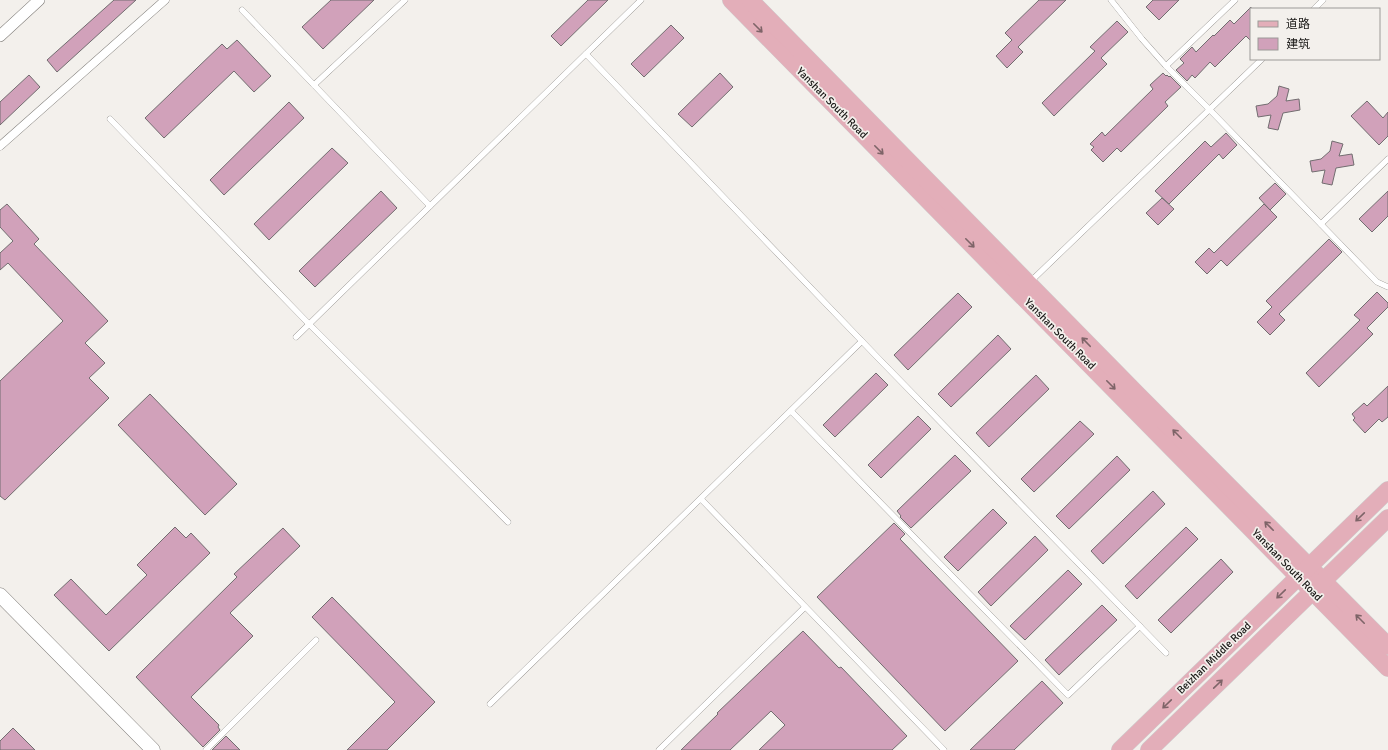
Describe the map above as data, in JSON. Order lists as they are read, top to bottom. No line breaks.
{"streets":{"main road":["Yanshan South Road","Beizhan Middle Road"]},"crossings":[["Yanshan South Road","Beizhan Middle Road"]],"legend":["道路","建筑"]}
